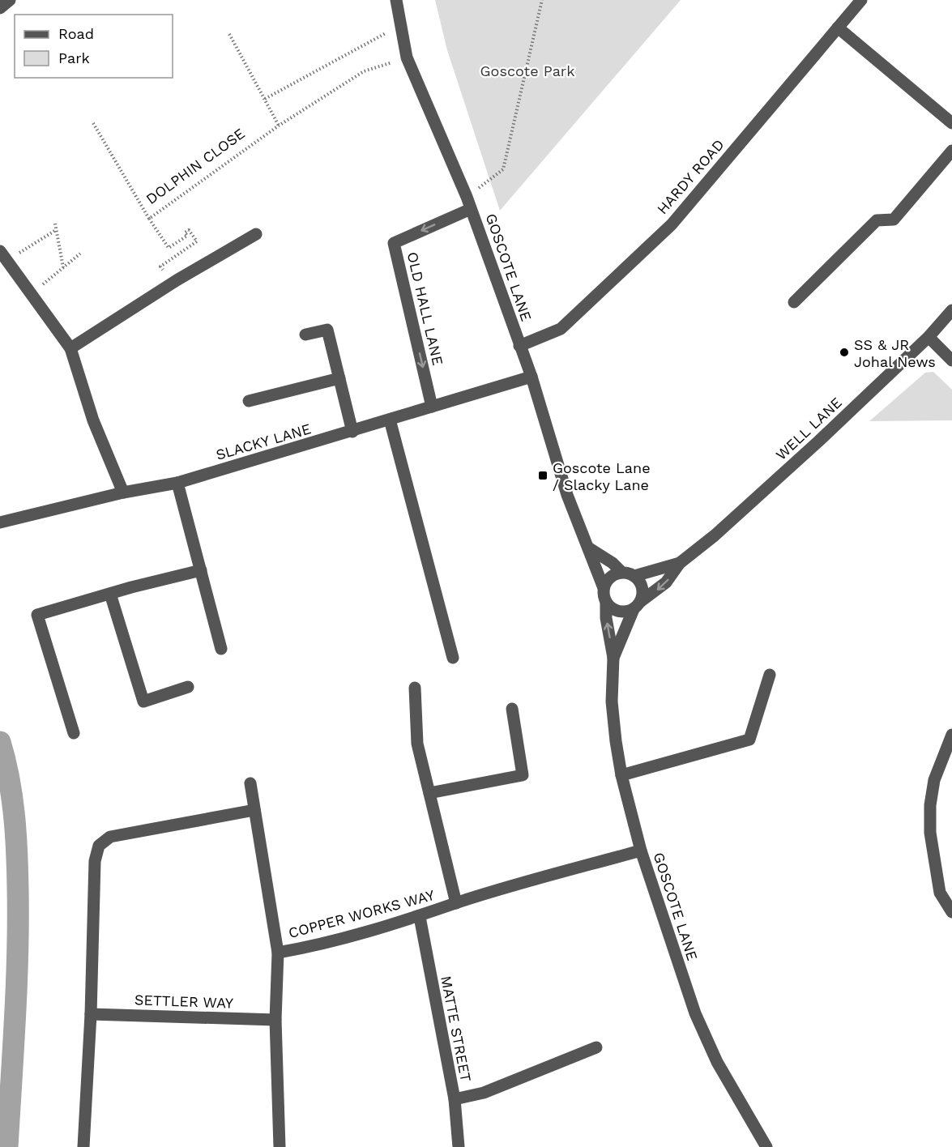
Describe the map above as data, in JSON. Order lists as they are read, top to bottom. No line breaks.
{"streets":{"street":["HARDY ROAD","GOSCOTE LANE","OLD HALL LANE","WELL LANE","SLACKY LANE","COPPER WORKS WAY","SETTLER WAY","MATTE STREET"],"path":["DOLPHIN CLOSE"]},"crossings":[["DOLPHIN CLOSE","GOSCOTE LANE"],["HARDY ROAD","GOSCOTE LANE"],["GOSCOTE LANE","OLD HALL LANE"],["GOSCOTE LANE","WELL LANE"],["GOSCOTE LANE","SLACKY LANE"],["GOSCOTE LANE","COPPER WORKS WAY"],["OLD HALL LANE","SLACKY LANE"],["COPPER WORKS WAY","SETTLER WAY"],["COPPER WORKS WAY","MATTE STREET"]],"parks":["Goscote Park"],"places":{"other":["SS & JR Johal News"],"transit":["Goscote Lane / Slacky Lane"]},"legend":["Road","Park"]}
